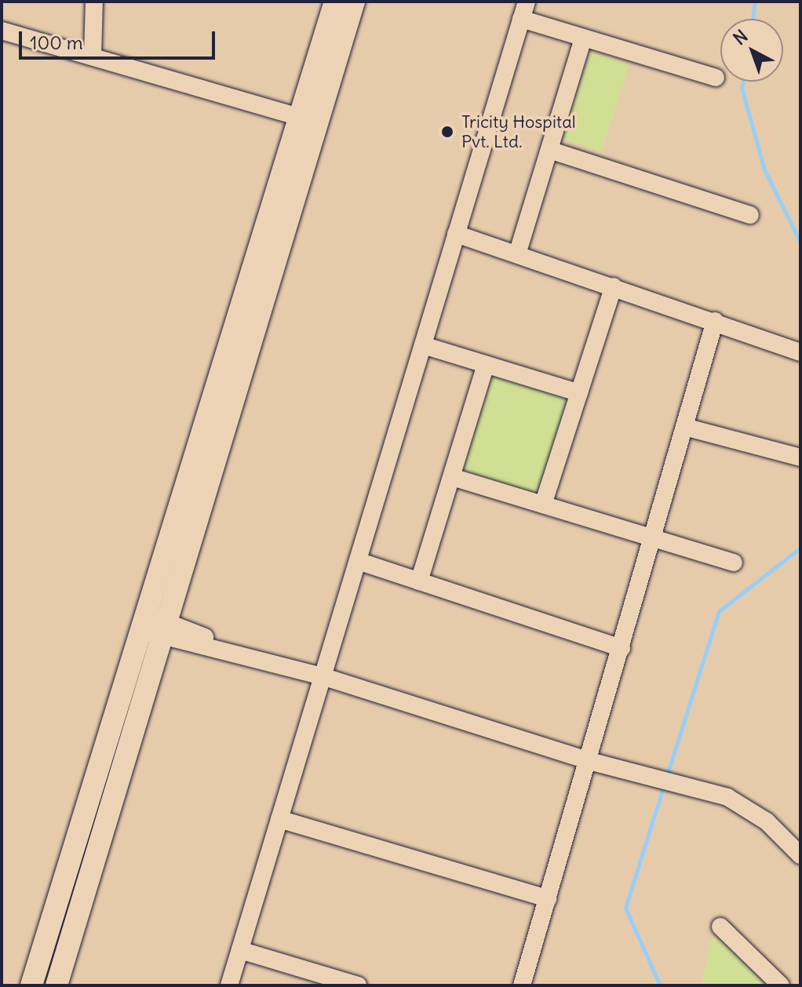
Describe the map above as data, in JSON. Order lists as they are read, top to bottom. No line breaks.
{"places":["Tricity Hospital Pvt. Ltd."],"scale_bar":"100 m","north":"top left"}
